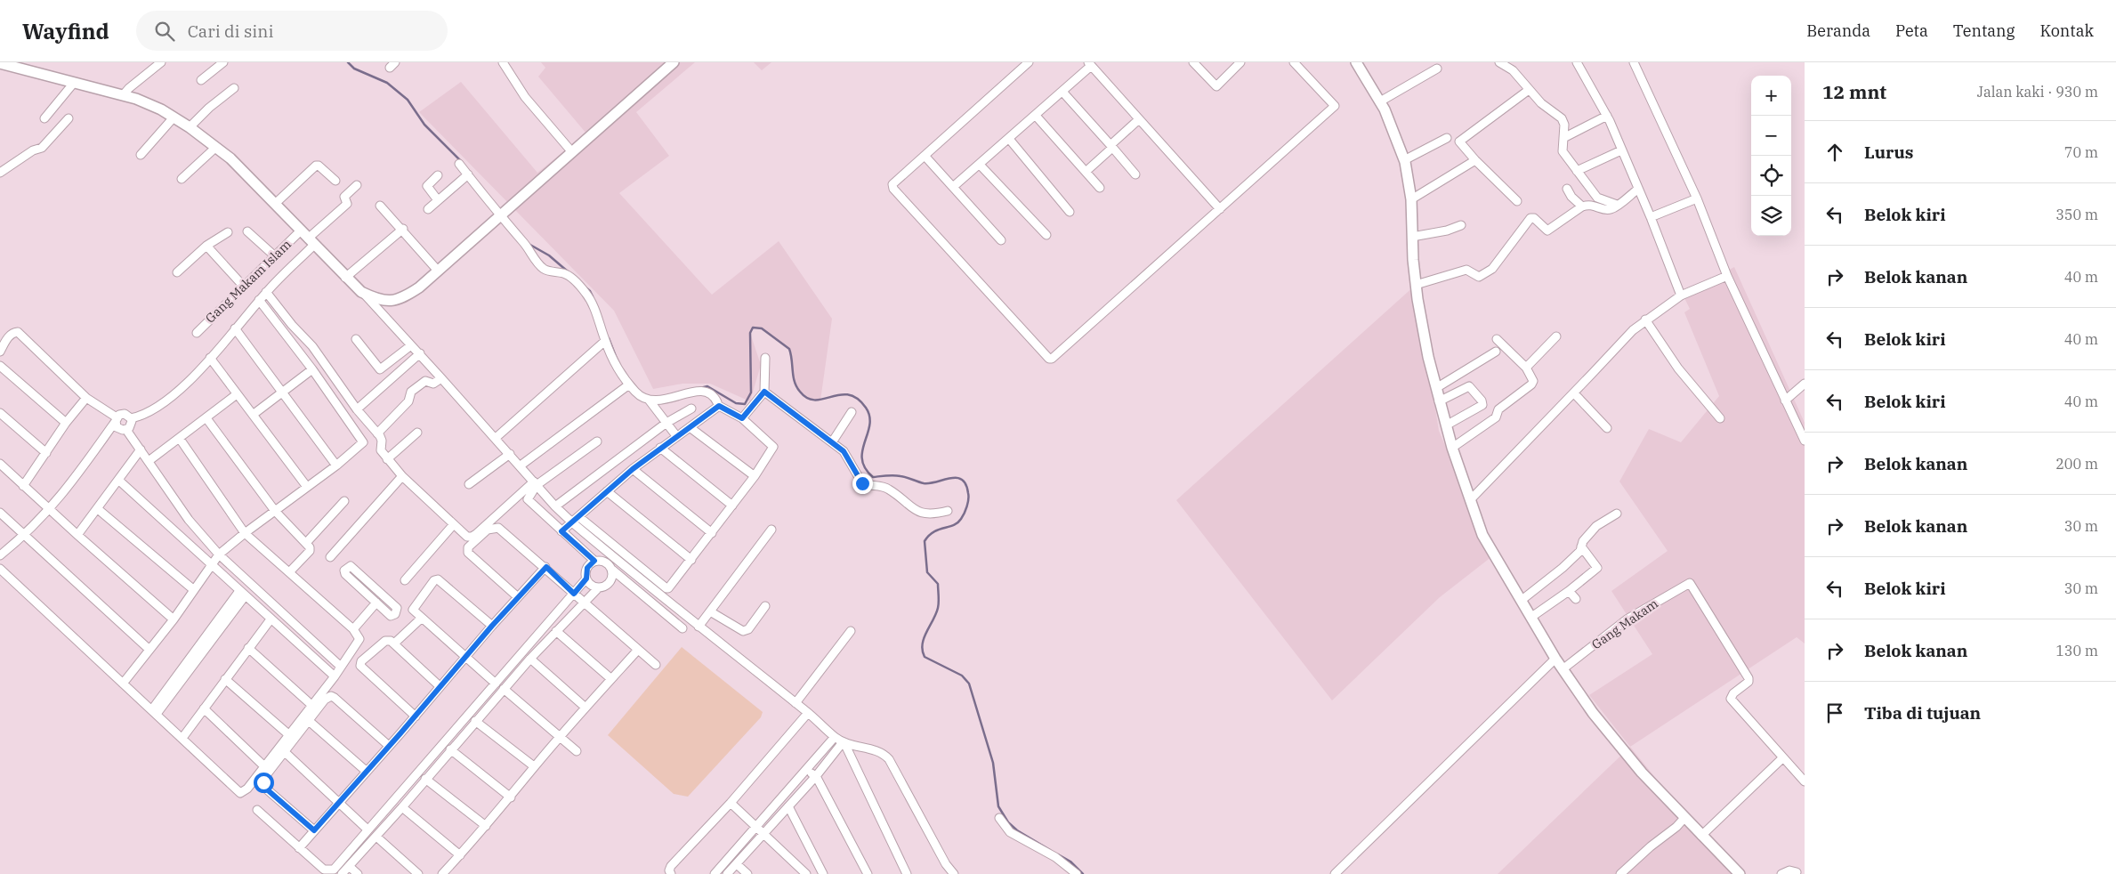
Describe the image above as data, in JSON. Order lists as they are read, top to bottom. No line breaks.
{"streets":{"street":["Gang Makam Islam","Gang Makam"]},"page":{"header":"Wayfind","search":"Cari di sini","nav":["Beranda","Peta","Tentang","Kontak"],"heading":["12 mnt","Jalan kaki · 930 m"],"map_buttons":["+","−"],"list":[["Lurus","70 m"],["Belok kiri","350 m"],["Belok kanan","40 m"],["Belok kiri","40 m"],["Belok kiri","40 m"],["Belok kanan","200 m"],["Belok kanan","30 m"],["Belok kiri","30 m"],["Belok kanan","130 m"],"Tiba di tujuan"]}}
